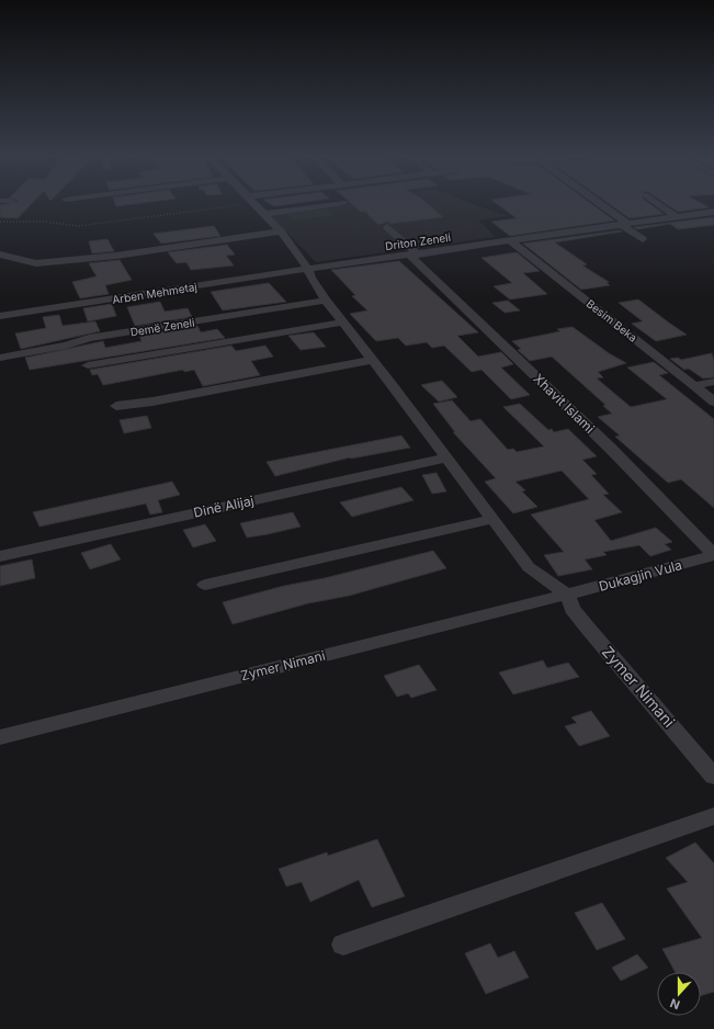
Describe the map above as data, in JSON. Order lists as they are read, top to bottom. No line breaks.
{"streets":{"street":["Driton Zeneli","Arben Mehmetaj","Besim Beka","Demë Zeneli","Xhavit Islami","Dinë Alijaj","Dukagjin Vula","Zymer Nimani"]},"crossings":[["Driton Zeneli","Arben Mehmetaj"],["Driton Zeneli","Besim Beka"],["Driton Zeneli","Xhavit Islami"],["Driton Zeneli","Zymer Nimani"],["Arben Mehmetaj","Zymer Nimani"],["Demë Zeneli","Zymer Nimani"],["Xhavit Islami","Dukagjin Vula"],["Dinë Alijaj","Zymer Nimani"],["Dukagjin Vula","Zymer Nimani"]],"north":"bottom"}
